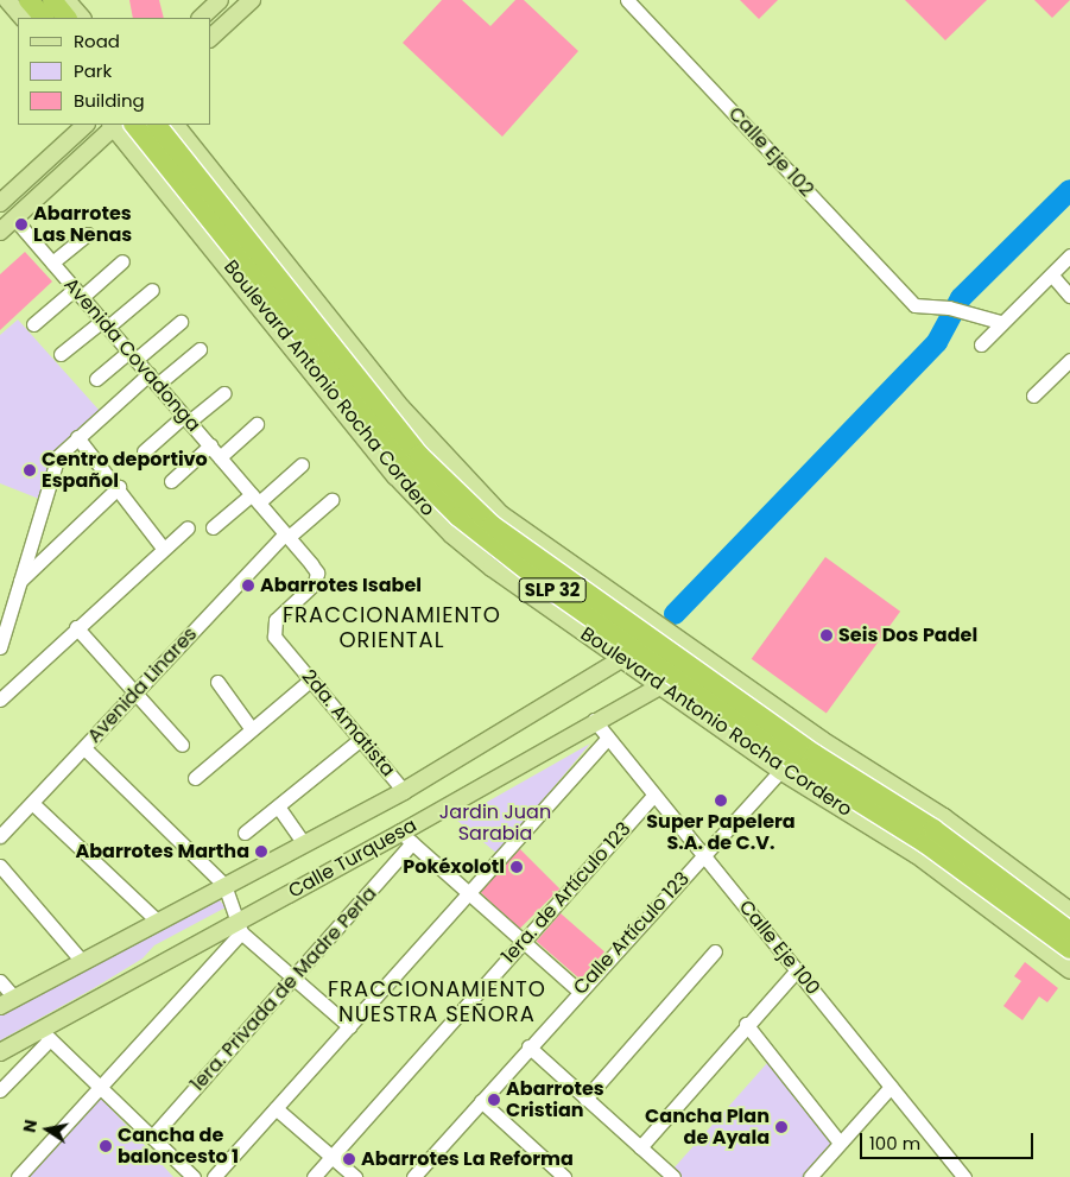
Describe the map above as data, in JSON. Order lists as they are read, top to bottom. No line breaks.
{"streets":{"highway":["Boulevard Antonio Rocha Cordero","SLP 32"],"main road":["Calle Turquesa"],"street":["Calle Eje 102","Avenida Covadonga","Avenida Linares","2da. Amatista","1era. de Artículo 123","Calle Artículo 123","Calle Eje 100","1era. Privada de Madre Perla"]},"crossings":[["Avenida Covadonga","Avenida Linares"],["Avenida Covadonga","2da. Amatista"],["Boulevard Antonio Rocha Cordero","Calle Turquesa"],["Boulevard Antonio Rocha Cordero","Calle Artículo 123"],["SLP 32","Calle Turquesa"],["2da. Amatista","Calle Turquesa"],["Calle Turquesa","Calle Eje 100"],["Calle Turquesa","1era. Privada de Madre Perla"],["1era. de Artículo 123","Calle Eje 100"],["Calle Artículo 123","Calle Eje 100"]],"districts":["FRACCIONAMIENTO ORIENTAL","FRACCIONAMIENTO NUESTRA SEÑORA"],"parks":["Jardin Juan Sarabia"],"places":["Abarrotes Las Nenas","Centro deportivo Español","Abarrotes Isabel","Seis Dos Padel","Super Papelera S.A. de C.V.","Abarrotes Martha","Pokéxolotl","Abarrotes Cristian","Cancha Plan de Ayala","Cancha de baloncesto 1","Abarrotes La Reforma"],"legend":["Road","Park","Building"],"scale_bar":"100 m","north":"left"}
